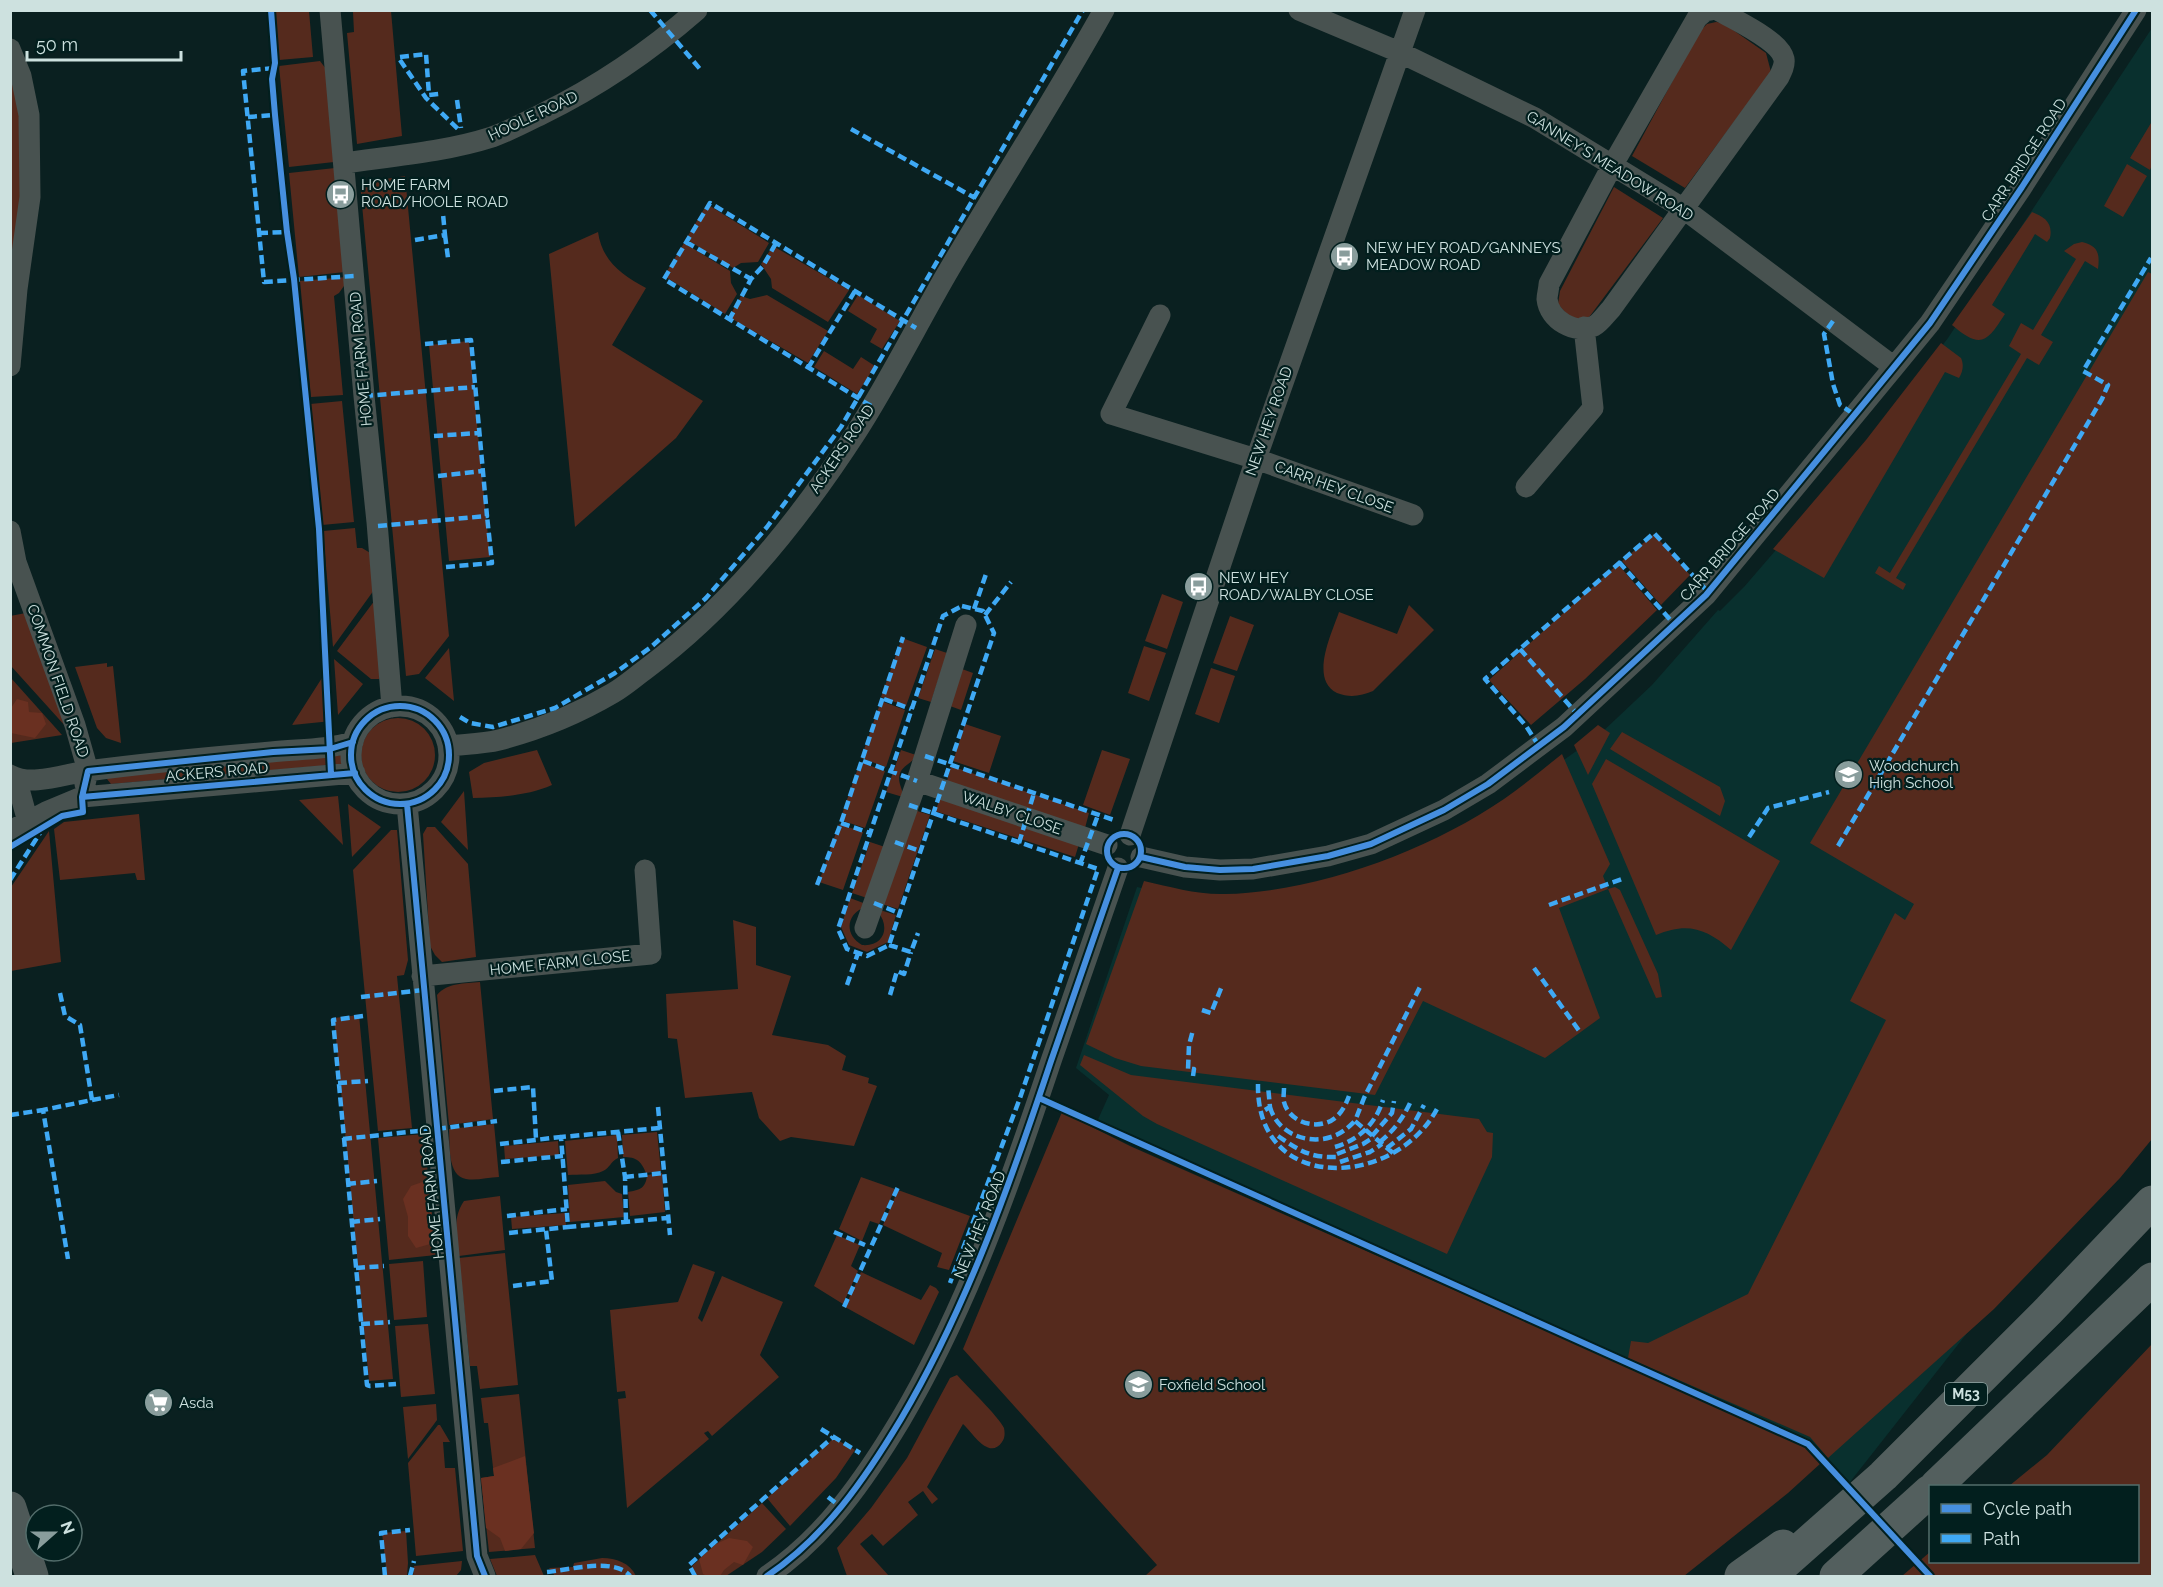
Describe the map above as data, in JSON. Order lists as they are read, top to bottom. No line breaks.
{"streets":{"highway":["M53"],"street":["HOOLE ROAD","CARR BRIDGE ROAD","GANNEY'S MEADOW ROAD","HOME FARM ROAD","NEW HEY ROAD","ACKERS ROAD","CARR HEY CLOSE","COMMON FIELD ROAD","WALBY CLOSE","HOME FARM CLOSE"]},"crossings":[["HOOLE ROAD","HOME FARM ROAD"],["CARR BRIDGE ROAD","GANNEY'S MEADOW ROAD"],["CARR BRIDGE ROAD","NEW HEY ROAD"],["CARR BRIDGE ROAD","WALBY CLOSE"],["GANNEY'S MEADOW ROAD","NEW HEY ROAD"],["HOME FARM ROAD","ACKERS ROAD"],["HOME FARM ROAD","HOME FARM CLOSE"],["NEW HEY ROAD","CARR HEY CLOSE"],["NEW HEY ROAD","WALBY CLOSE"],["ACKERS ROAD","COMMON FIELD ROAD"]],"places":{"bus stop":["HOME FARM ROAD/HOOLE ROAD","NEW HEY ROAD/GANNEYS MEADOW ROAD","NEW HEY ROAD/WALBY CLOSE"],"school or university":["Woodchurch High School","Foxfield School"],"supermarket":["Asda"]},"legend":["Cycle path","Path"],"scale_bar":"50 m","north":"right"}
